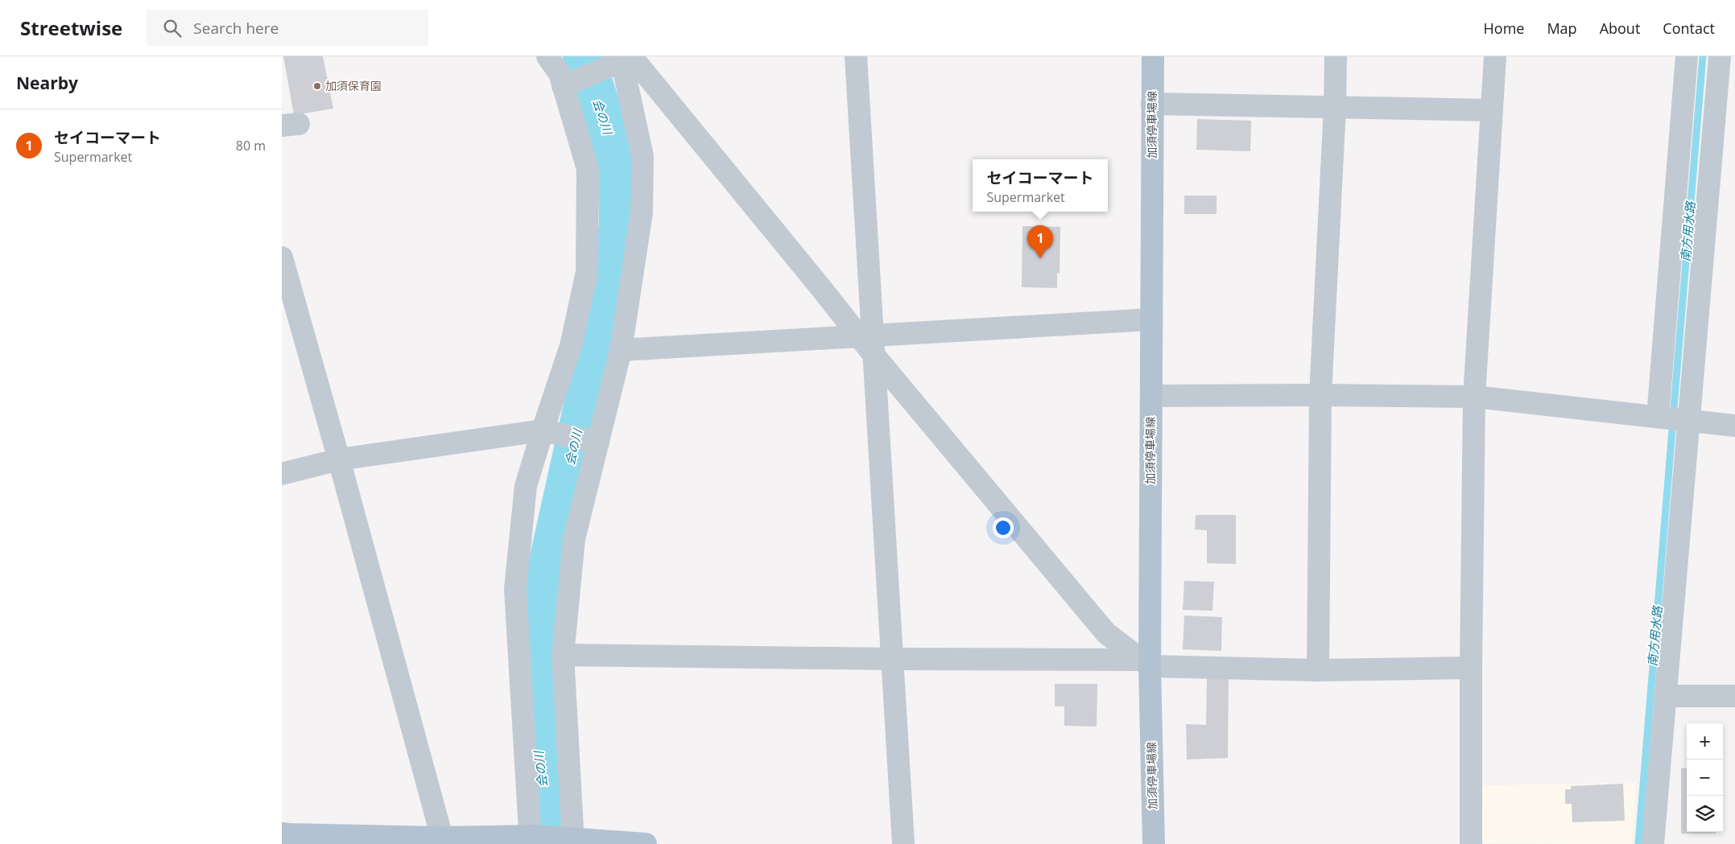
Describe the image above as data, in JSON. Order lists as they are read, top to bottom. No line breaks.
{"streets":{"main road":["加須停車場線"]},"water":["会の川","南方用水路"],"places":["加須保育園"],"page":{"header":"Streetwise","search":"Search here","nav":["Home","Map","About","Contact"],"heading":"Nearby","list":[{"mark":"1","name":"セイコーマート","note":"Supermarket","value":"80 m"}],"popup":["セイコーマート","Supermarket"],"pins":"1","map_buttons":["+","−"]}}
